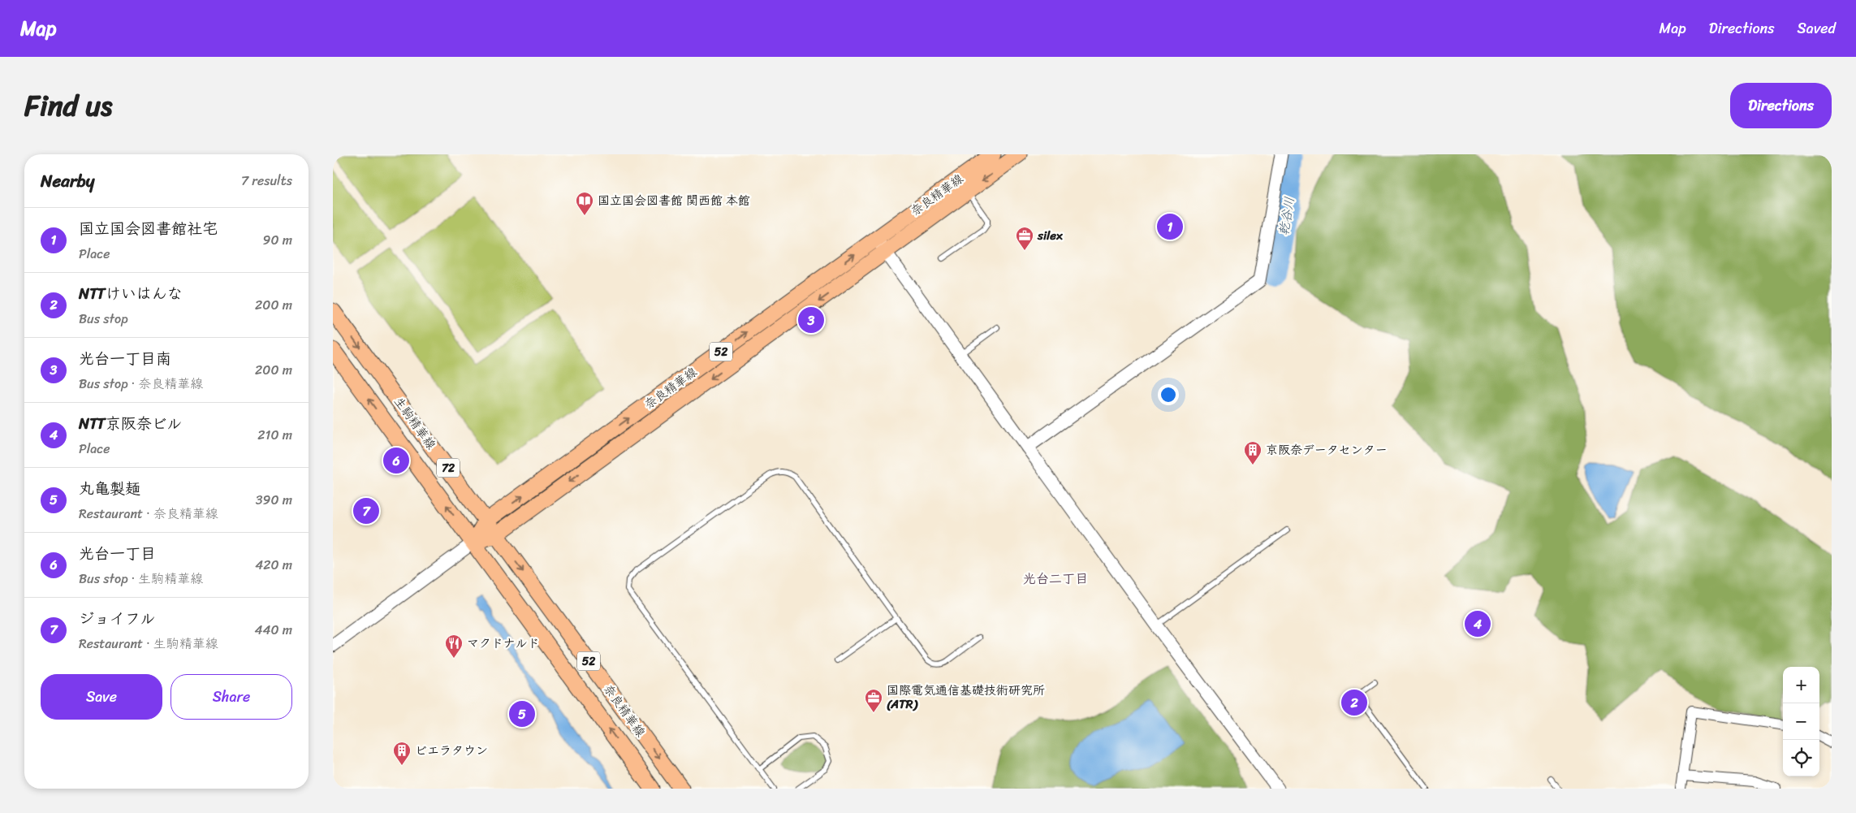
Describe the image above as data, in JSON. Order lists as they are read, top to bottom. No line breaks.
{"streets":{"main road":["奈良精華線","52","生駒精華線","72"]},"crossings":[["奈良精華線","生駒精華線"]],"districts":["光台二丁目"],"water":["乾谷川"],"places":{"library":["国立国会図書館 関西館 本館"],"office":["silex","国際電気通信基礎技術研究所 (ATR)"],"building":["京阪奈データセンター","ビエラタウン"],"restaurant":["マクドナルド"]},"page":{"header":"Map","nav":["Map","Directions","Saved"],"title":"Find us","buttons":["Directions",["Save","Share"]],"heading":["Nearby","7 results"],"list":[{"mark":"1","name":"国立国会図書館社宅","note":"Place","value":"90 m"},{"mark":"2","name":"NTTけいはんな","note":"Bus stop","value":"200 m"},{"mark":"3","name":"光台一丁目南","note":"Bus stop · 奈良精華線","value":"200 m"},{"mark":"4","name":"NTT京阪奈ビル","note":"Place","value":"210 m"},{"mark":"5","name":"丸亀製麺","note":"Restaurant · 奈良精華線","value":"390 m"},{"mark":"6","name":"光台一丁目","note":"Bus stop · 生駒精華線","value":"420 m"},{"mark":"7","name":"ジョイフル","note":"Restaurant · 生駒精華線","value":"440 m"}],"pins":["1","3","6","7","4","2","5"],"map_buttons":["+","−"]}}
